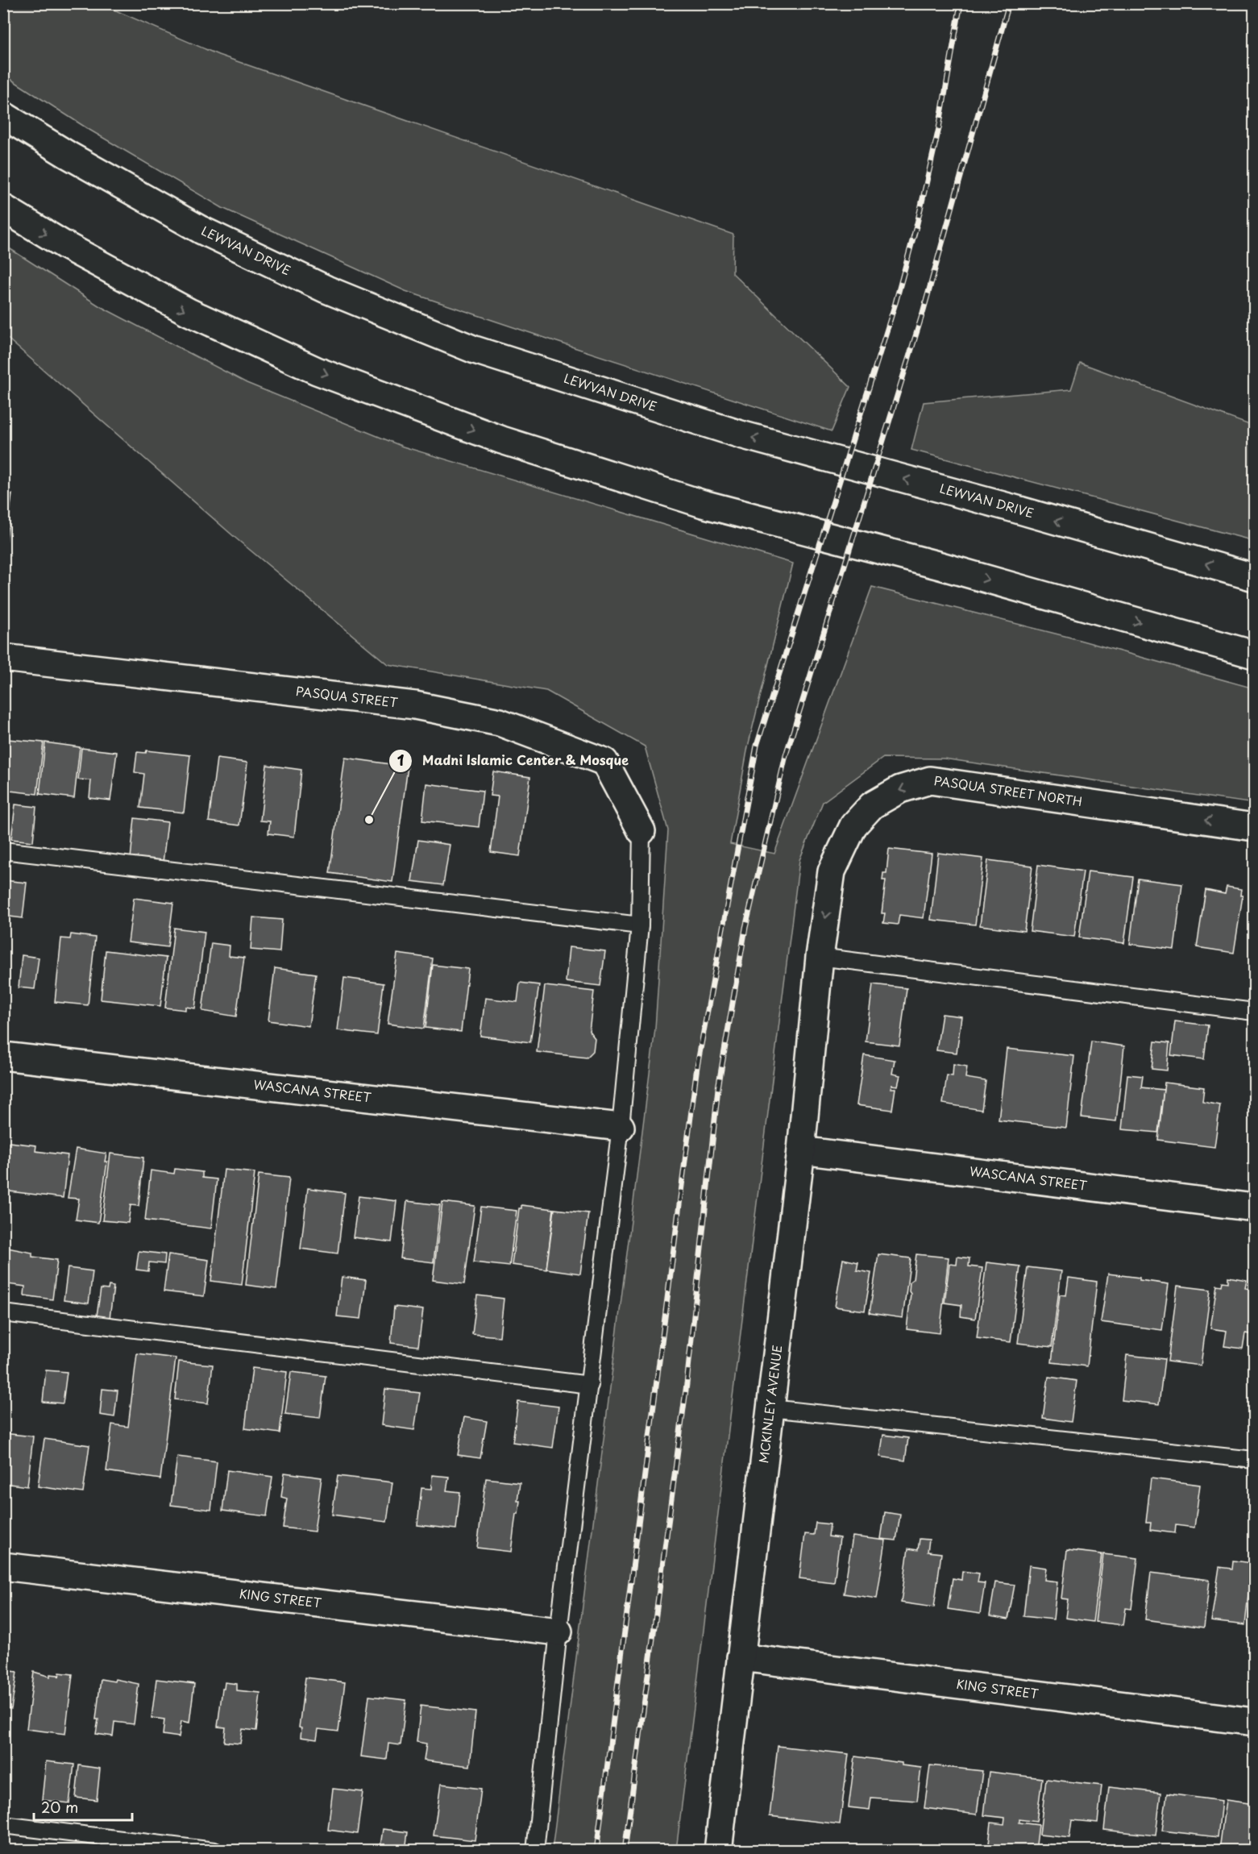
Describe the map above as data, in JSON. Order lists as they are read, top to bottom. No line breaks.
{"streets":{"street":["LEWVAN DRIVE","PASQUA STREET","PASQUA STREET NORTH","WASCANA STREET","MCKINLEY AVENUE","KING STREET"]},"crossings":[["PASQUA STREET NORTH","MCKINLEY AVENUE"],["WASCANA STREET","MCKINLEY AVENUE"],["MCKINLEY AVENUE","KING STREET"]],"one_way":["PASQUA STREET NORTH"],"places":["Madni Islamic Center & Mosque"],"scale_bar":"20 m"}
